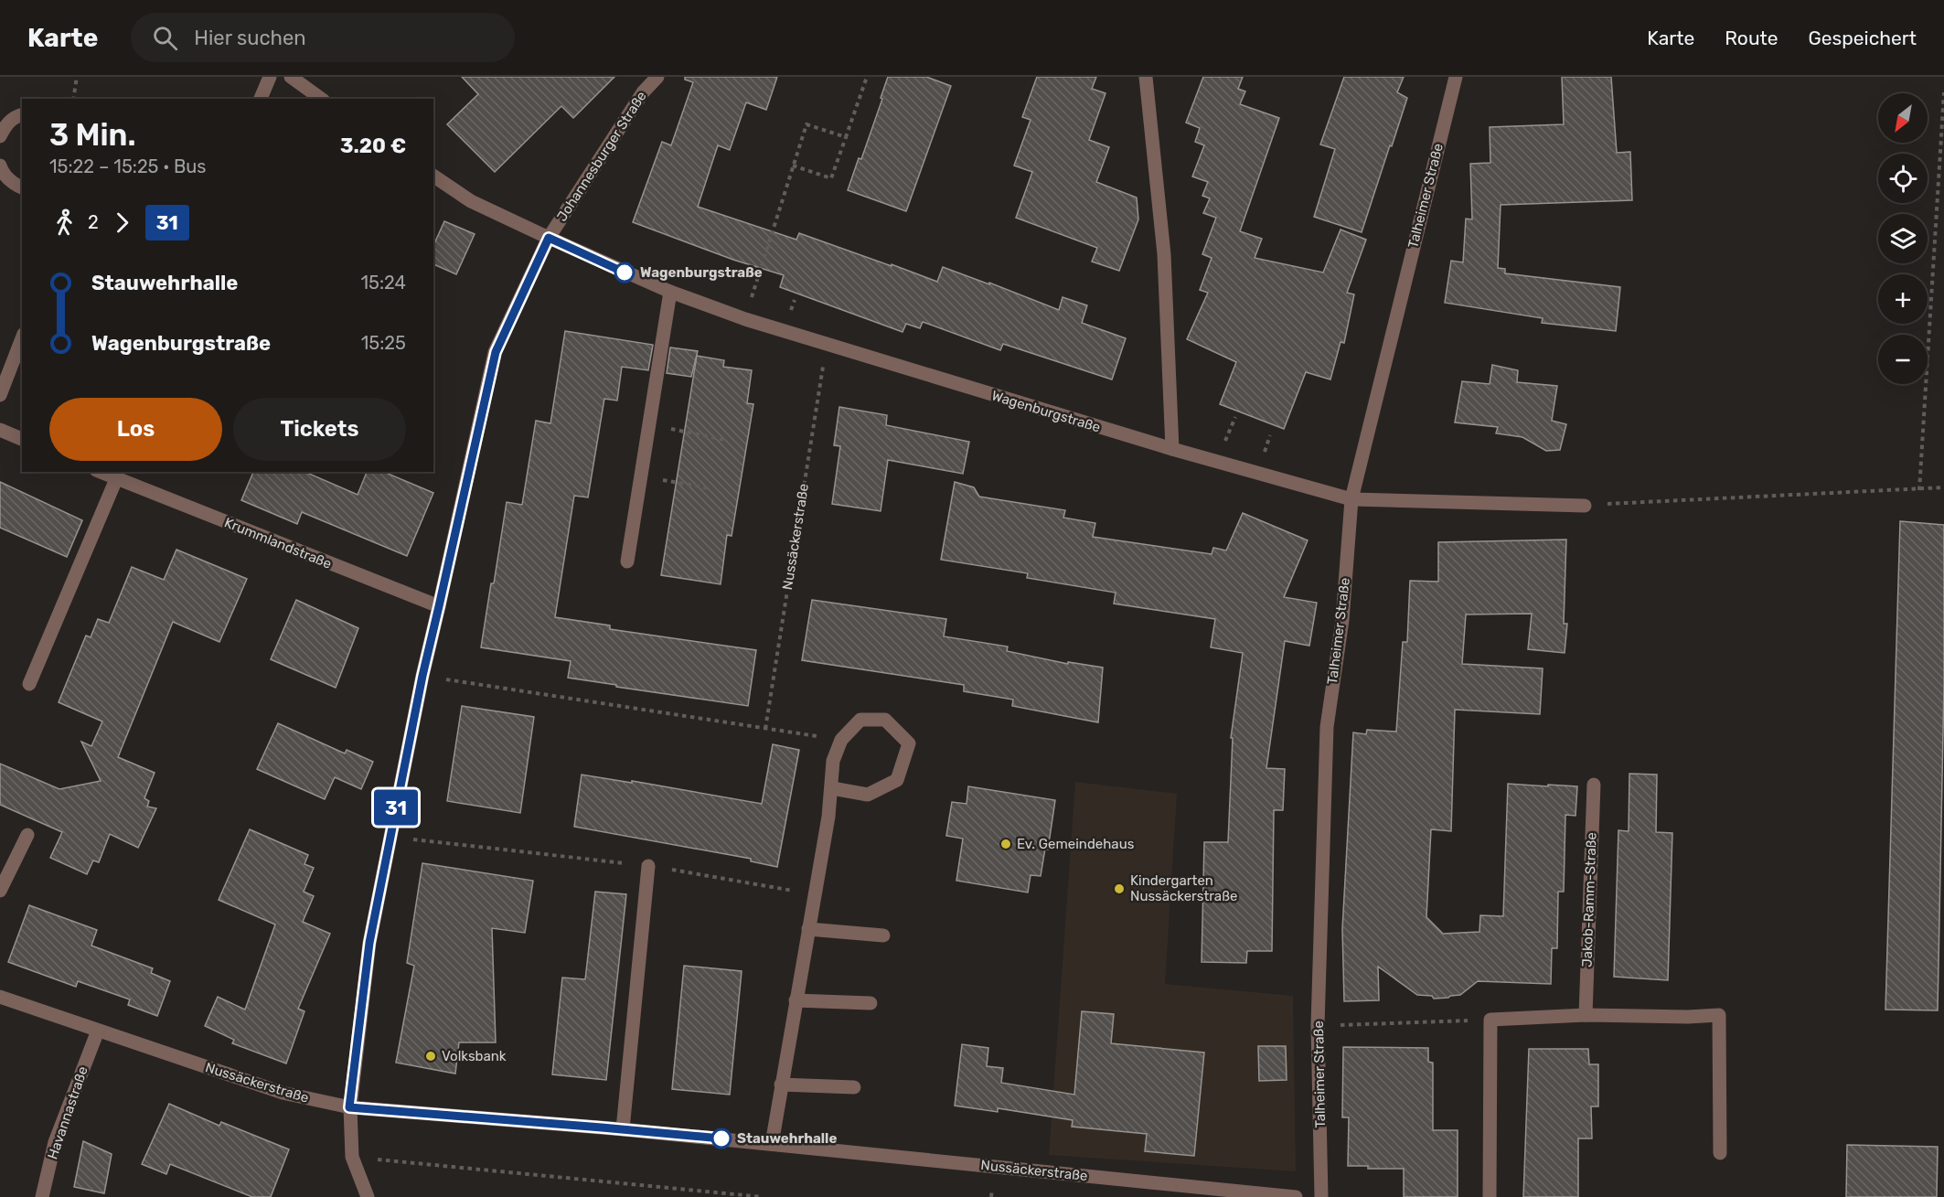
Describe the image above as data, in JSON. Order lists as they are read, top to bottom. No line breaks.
{"streets":{"street":["Johannesburger Straße","Talheimer Straße","Wagenburgstraße","Nussäckerstraße","Krummlandstraße","Jakob-Ramm-Straße","Havannastraße"]},"crossings":[["Johannesburger Straße","Wagenburgstraße"],["Johannesburger Straße","Nussäckerstraße"],["Johannesburger Straße","Krummlandstraße"],["Talheimer Straße","Wagenburgstraße"],["Wagenburgstraße","Nussäckerstraße"],["Nussäckerstraße","Havannastraße"]],"places":["Wagenburgstraße","Ev. Gemeindehaus","Kindergarten Nussäckerstraße","Volksbank","Stauwehrhalle"],"lines":["bus line 31"],"north":"bottom left","page":{"header":"Karte","search":"Hier suchen","nav":["Karte","Route","Gespeichert"],"on_map":"31","map_buttons":["+","−"],"heading":["3 Min.","15:22 – 15:25 · Bus","3.20 €"],"legs":["2","31"],"list":[{"name":"Stauwehrhalle","value":"15:24"},{"name":"Wagenburgstraße","value":"15:25"}],"buttons":["Los","Tickets"]}}
